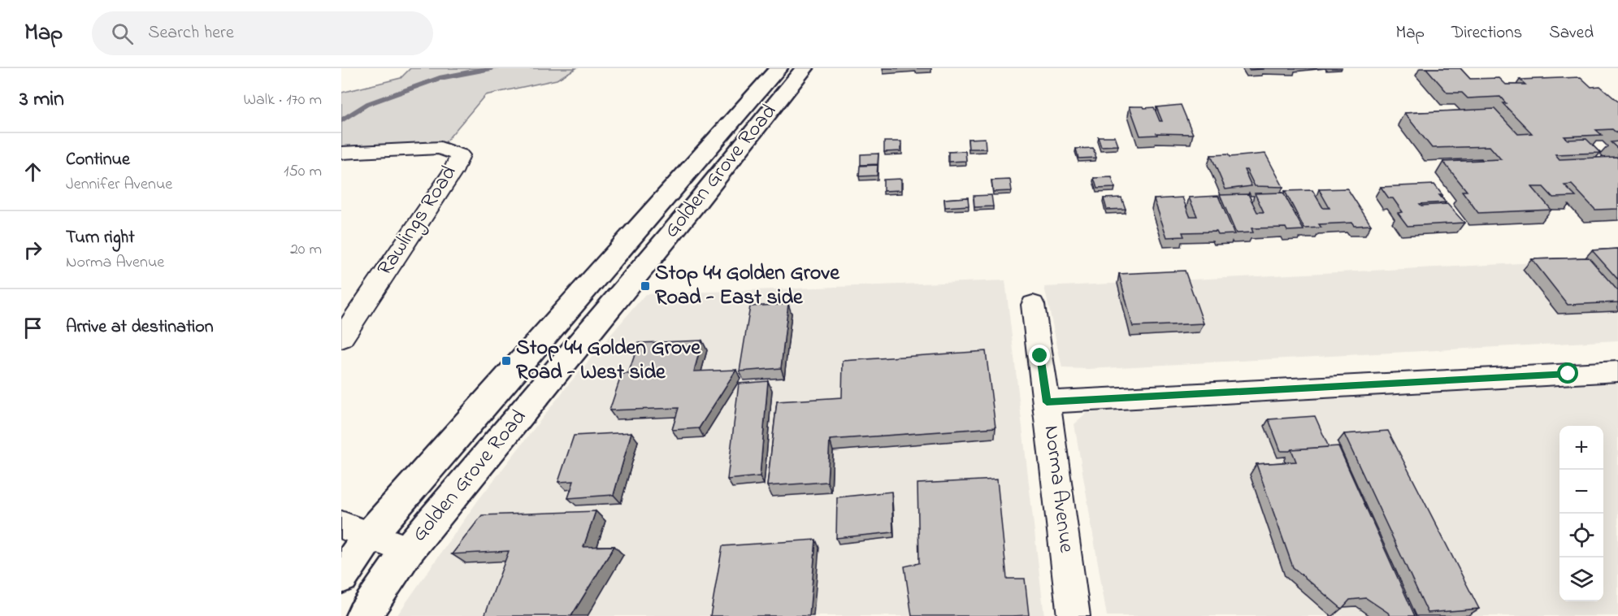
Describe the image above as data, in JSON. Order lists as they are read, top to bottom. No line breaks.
{"streets":{"main road":["Golden Grove Road"],"street":["Rawlings Road","Norma Avenue"]},"places":{"transit":["Stop 44 Golden Grove Road - East side","Stop 44 Golden Grove Road - West side"]},"page":{"header":"Map","search":"Search here","nav":["Map","Directions","Saved"],"heading":["3 min","Walk · 170 m"],"list":[["Continue","Jennifer Avenue","150 m"],["Turn right","Norma Avenue","20 m"],"Arrive at destination"],"map_buttons":["+","−"]}}
